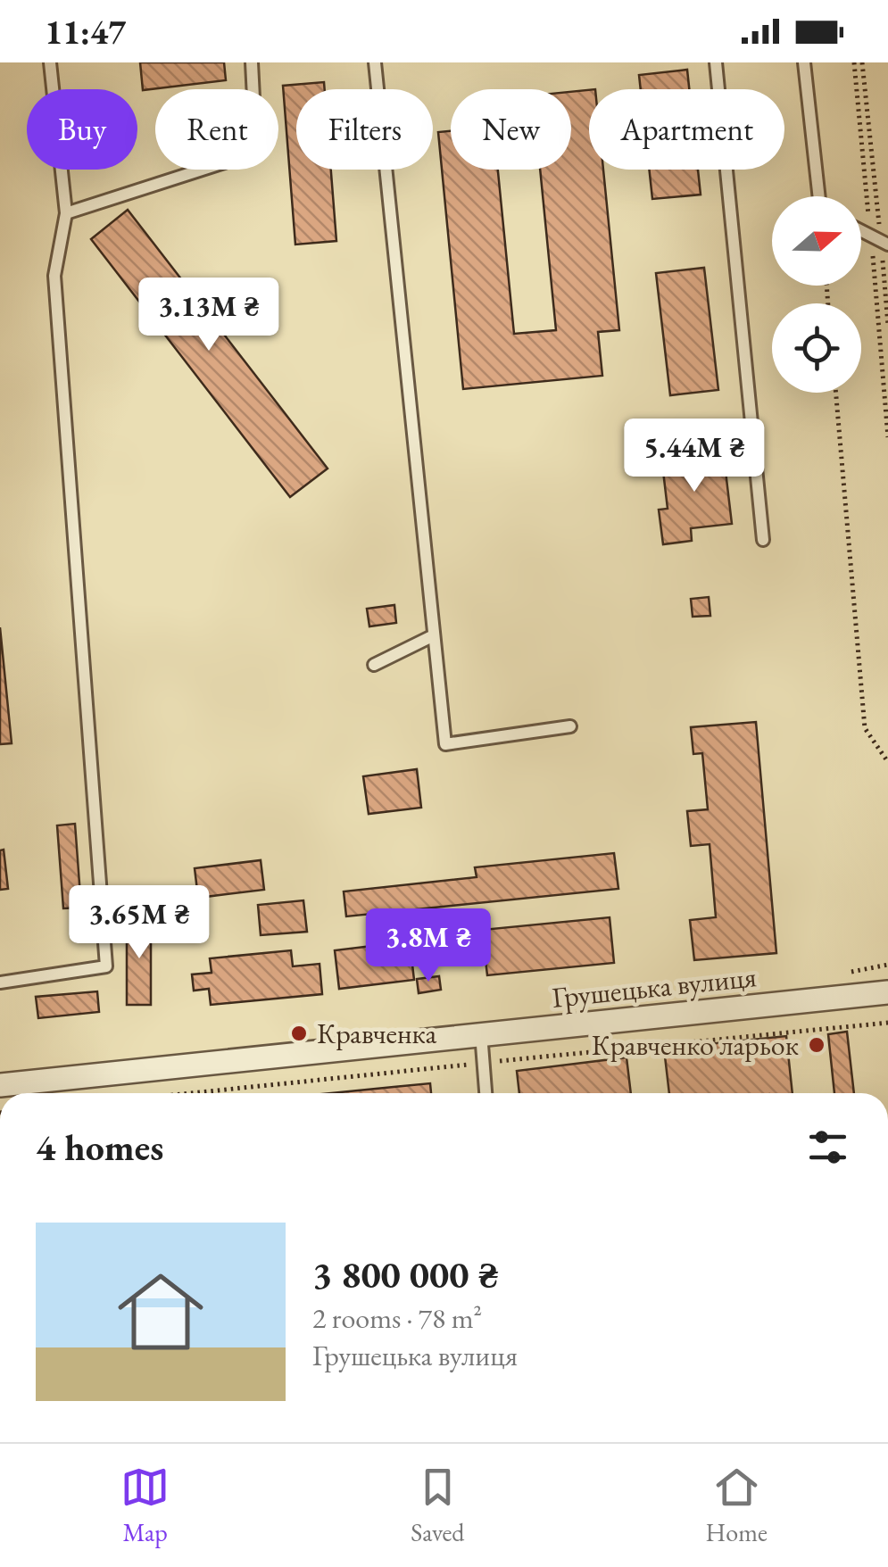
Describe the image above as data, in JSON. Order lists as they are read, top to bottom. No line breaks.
{"streets":{"street":["Грушецька вулиця"]},"places":["Кравченка","Кравченко ларьок"],"north":"right","page":{"status":"11:47","chip":["Buy","Rent","Filters","New","Apartment"],"price":["3.13M ₴","5.44M ₴","3.65M ₴","3.8M ₴"],"heading":"4 homes","list":[{"name":"3 800 000 ₴","note":"2 rooms · 78 m² · Грушецька вулиця"}],"tabs":["Map","Saved","Home"]}}
